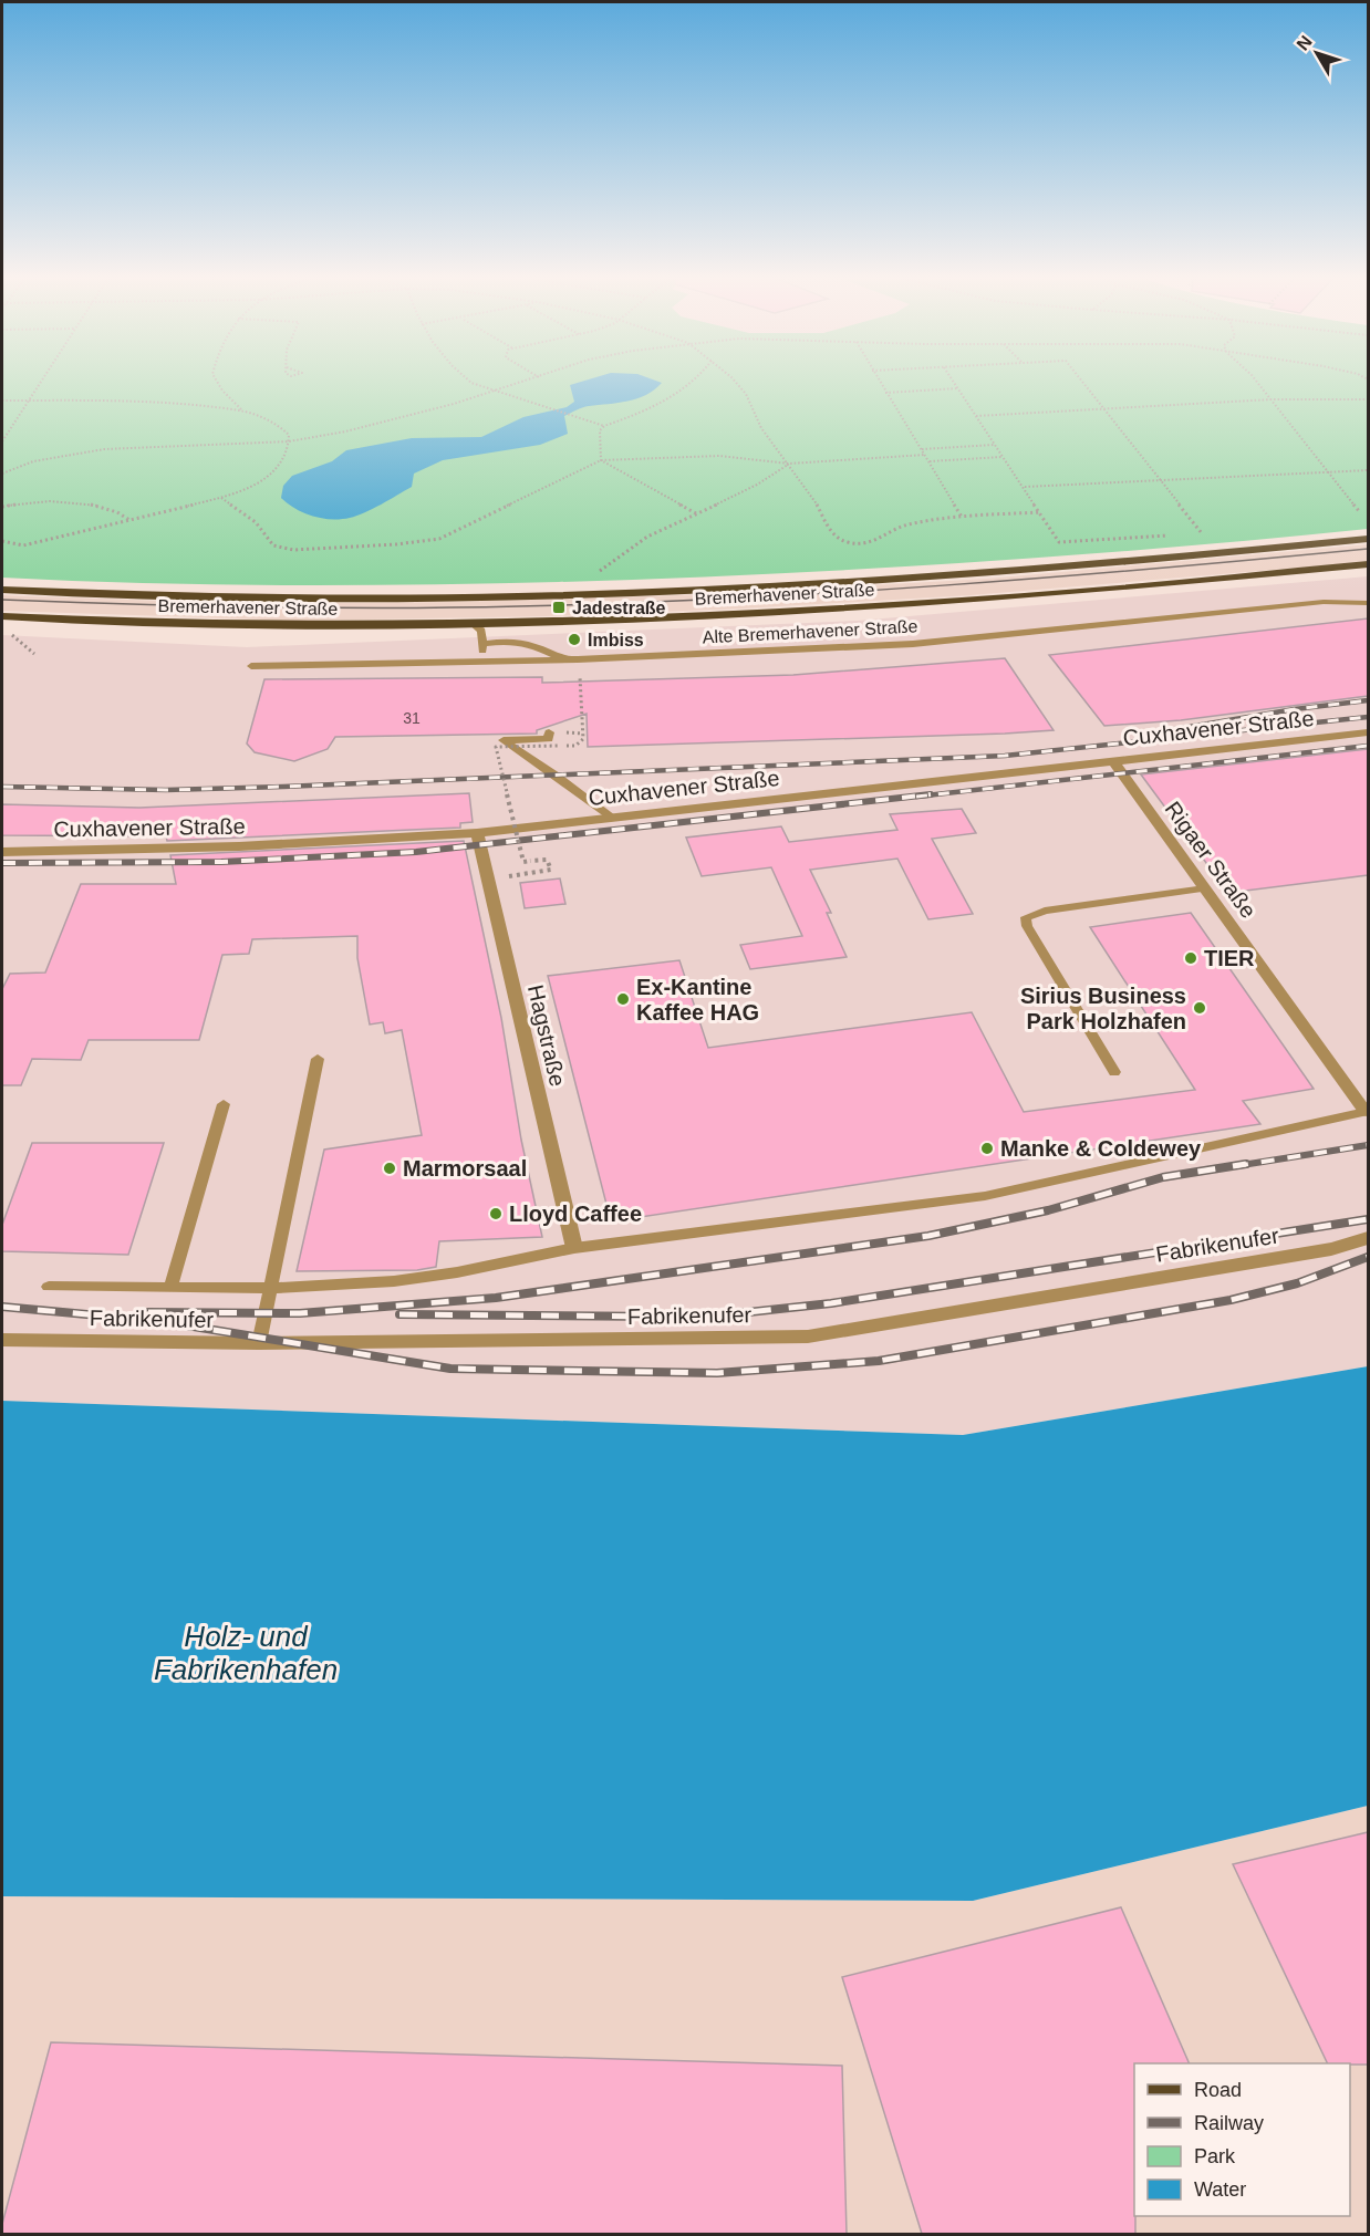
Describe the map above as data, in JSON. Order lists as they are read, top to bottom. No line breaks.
{"streets":{"main road":["Bremerhavener Straße"],"street":["Cuxhavener Straße","Rigaer Straße","Hagstraße","Fabrikenufer"],"lane":["Alte Bremerhavener Straße"]},"crossings":[["Cuxhavener Straße","Rigaer Straße"],["Cuxhavener Straße","Hagstraße"]],"water":["Holz- und Fabrikenhafen"],"places":{"transit":["Jadestraße"],"other":["Imbiss","TIER","Ex-Kantine Kaffee HAG","Sirius Business Park Holzhafen","Manke & Coldewey","Marmorsaal","Lloyd Caffee"]},"house_numbers":["31"],"legend":["Road","Railway","Park","Water"],"north":"top left"}
